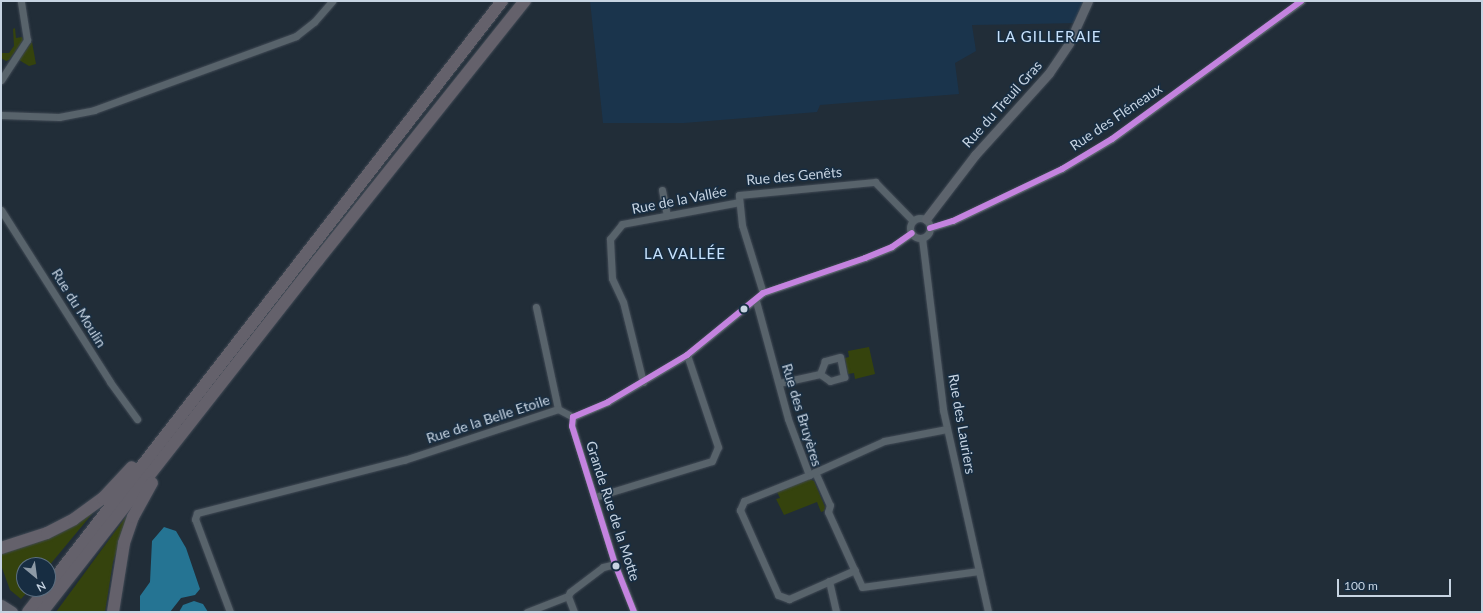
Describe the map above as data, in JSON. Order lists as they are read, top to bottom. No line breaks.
{"streets":{"street":["Rue du Treuil Gras","Rue des Fléneaux","Rue des Genêts","Rue de la Vallée","Rue du Moulin","Rue des Bruyères","Rue de la Belle Etoile","Rue des Lauriers","Grande Rue de la Motte"]},"crossings":[["Rue du Treuil Gras","Rue des Fléneaux"],["Rue du Treuil Gras","Rue des Genêts"],["Rue du Treuil Gras","Rue des Lauriers"],["Rue des Fléneaux","Rue des Genêts"],["Rue des Fléneaux","Rue des Lauriers"],["Rue des Genêts","Rue de la Vallée"],["Rue des Genêts","Rue des Lauriers"],["Rue de la Belle Etoile","Grande Rue de la Motte"]],"districts":["LA GILLERAIE","LA VALLÉE"],"scale_bar":"100 m","north":"bottom right"}
